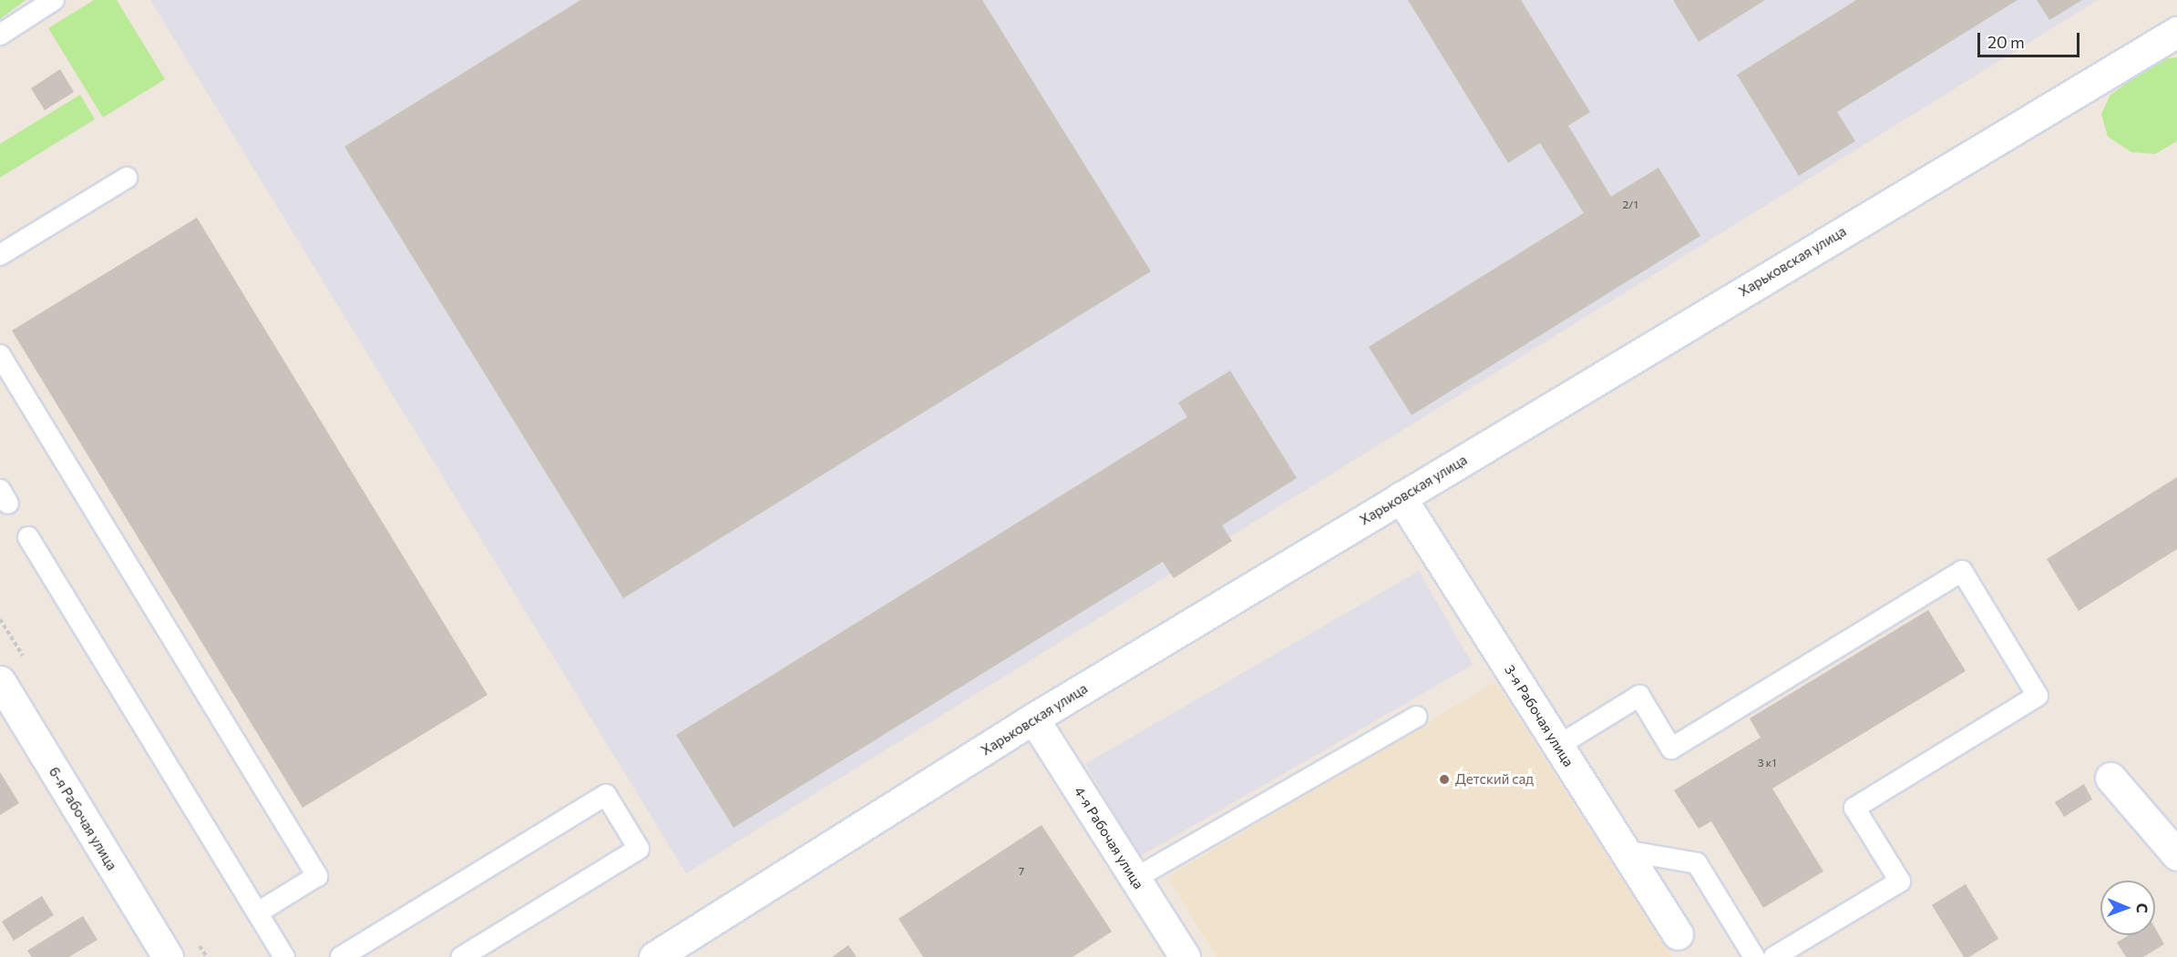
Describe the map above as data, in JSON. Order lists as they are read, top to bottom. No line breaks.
{"streets":{"street":["Харьковская улица","3-я Рабочая улица","6-я Рабочая улица","4-я Рабочая улица"]},"crossings":[["Харьковская улица","3-я Рабочая улица"],["Харьковская улица","4-я Рабочая улица"]],"places":["Детский сад"],"house_numbers":["2/1","3 к1","7"],"scale_bar":"20 m","north":"right"}
